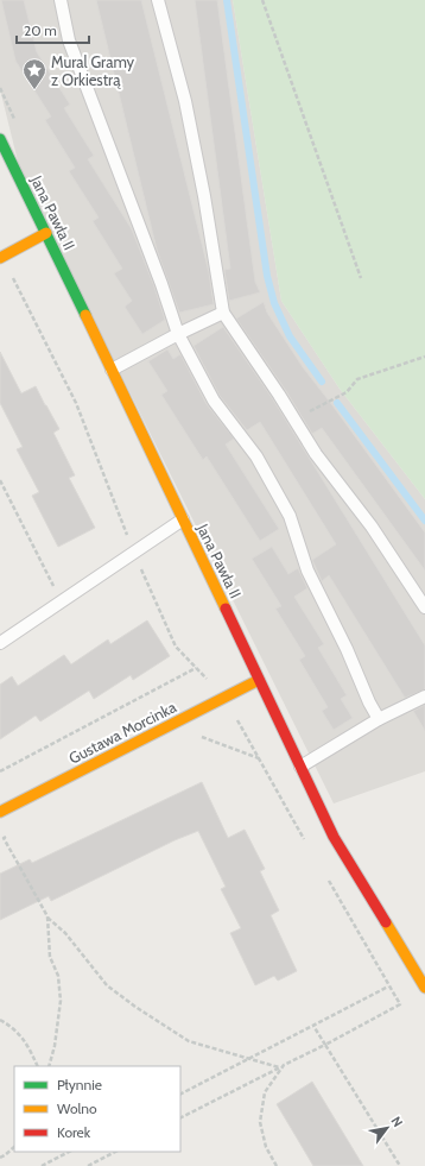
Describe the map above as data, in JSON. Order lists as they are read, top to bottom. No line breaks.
{"streets":{"street":["Jana Pawła II","Gustawa Morcinka"]},"crossings":[["Jana Pawła II","Gustawa Morcinka"]],"places":{"place":["Mural Gramy z Orkiestrą"]},"legend":["Płynnie","Wolno","Korek"],"scale_bar":"20 m","north":"top right"}
